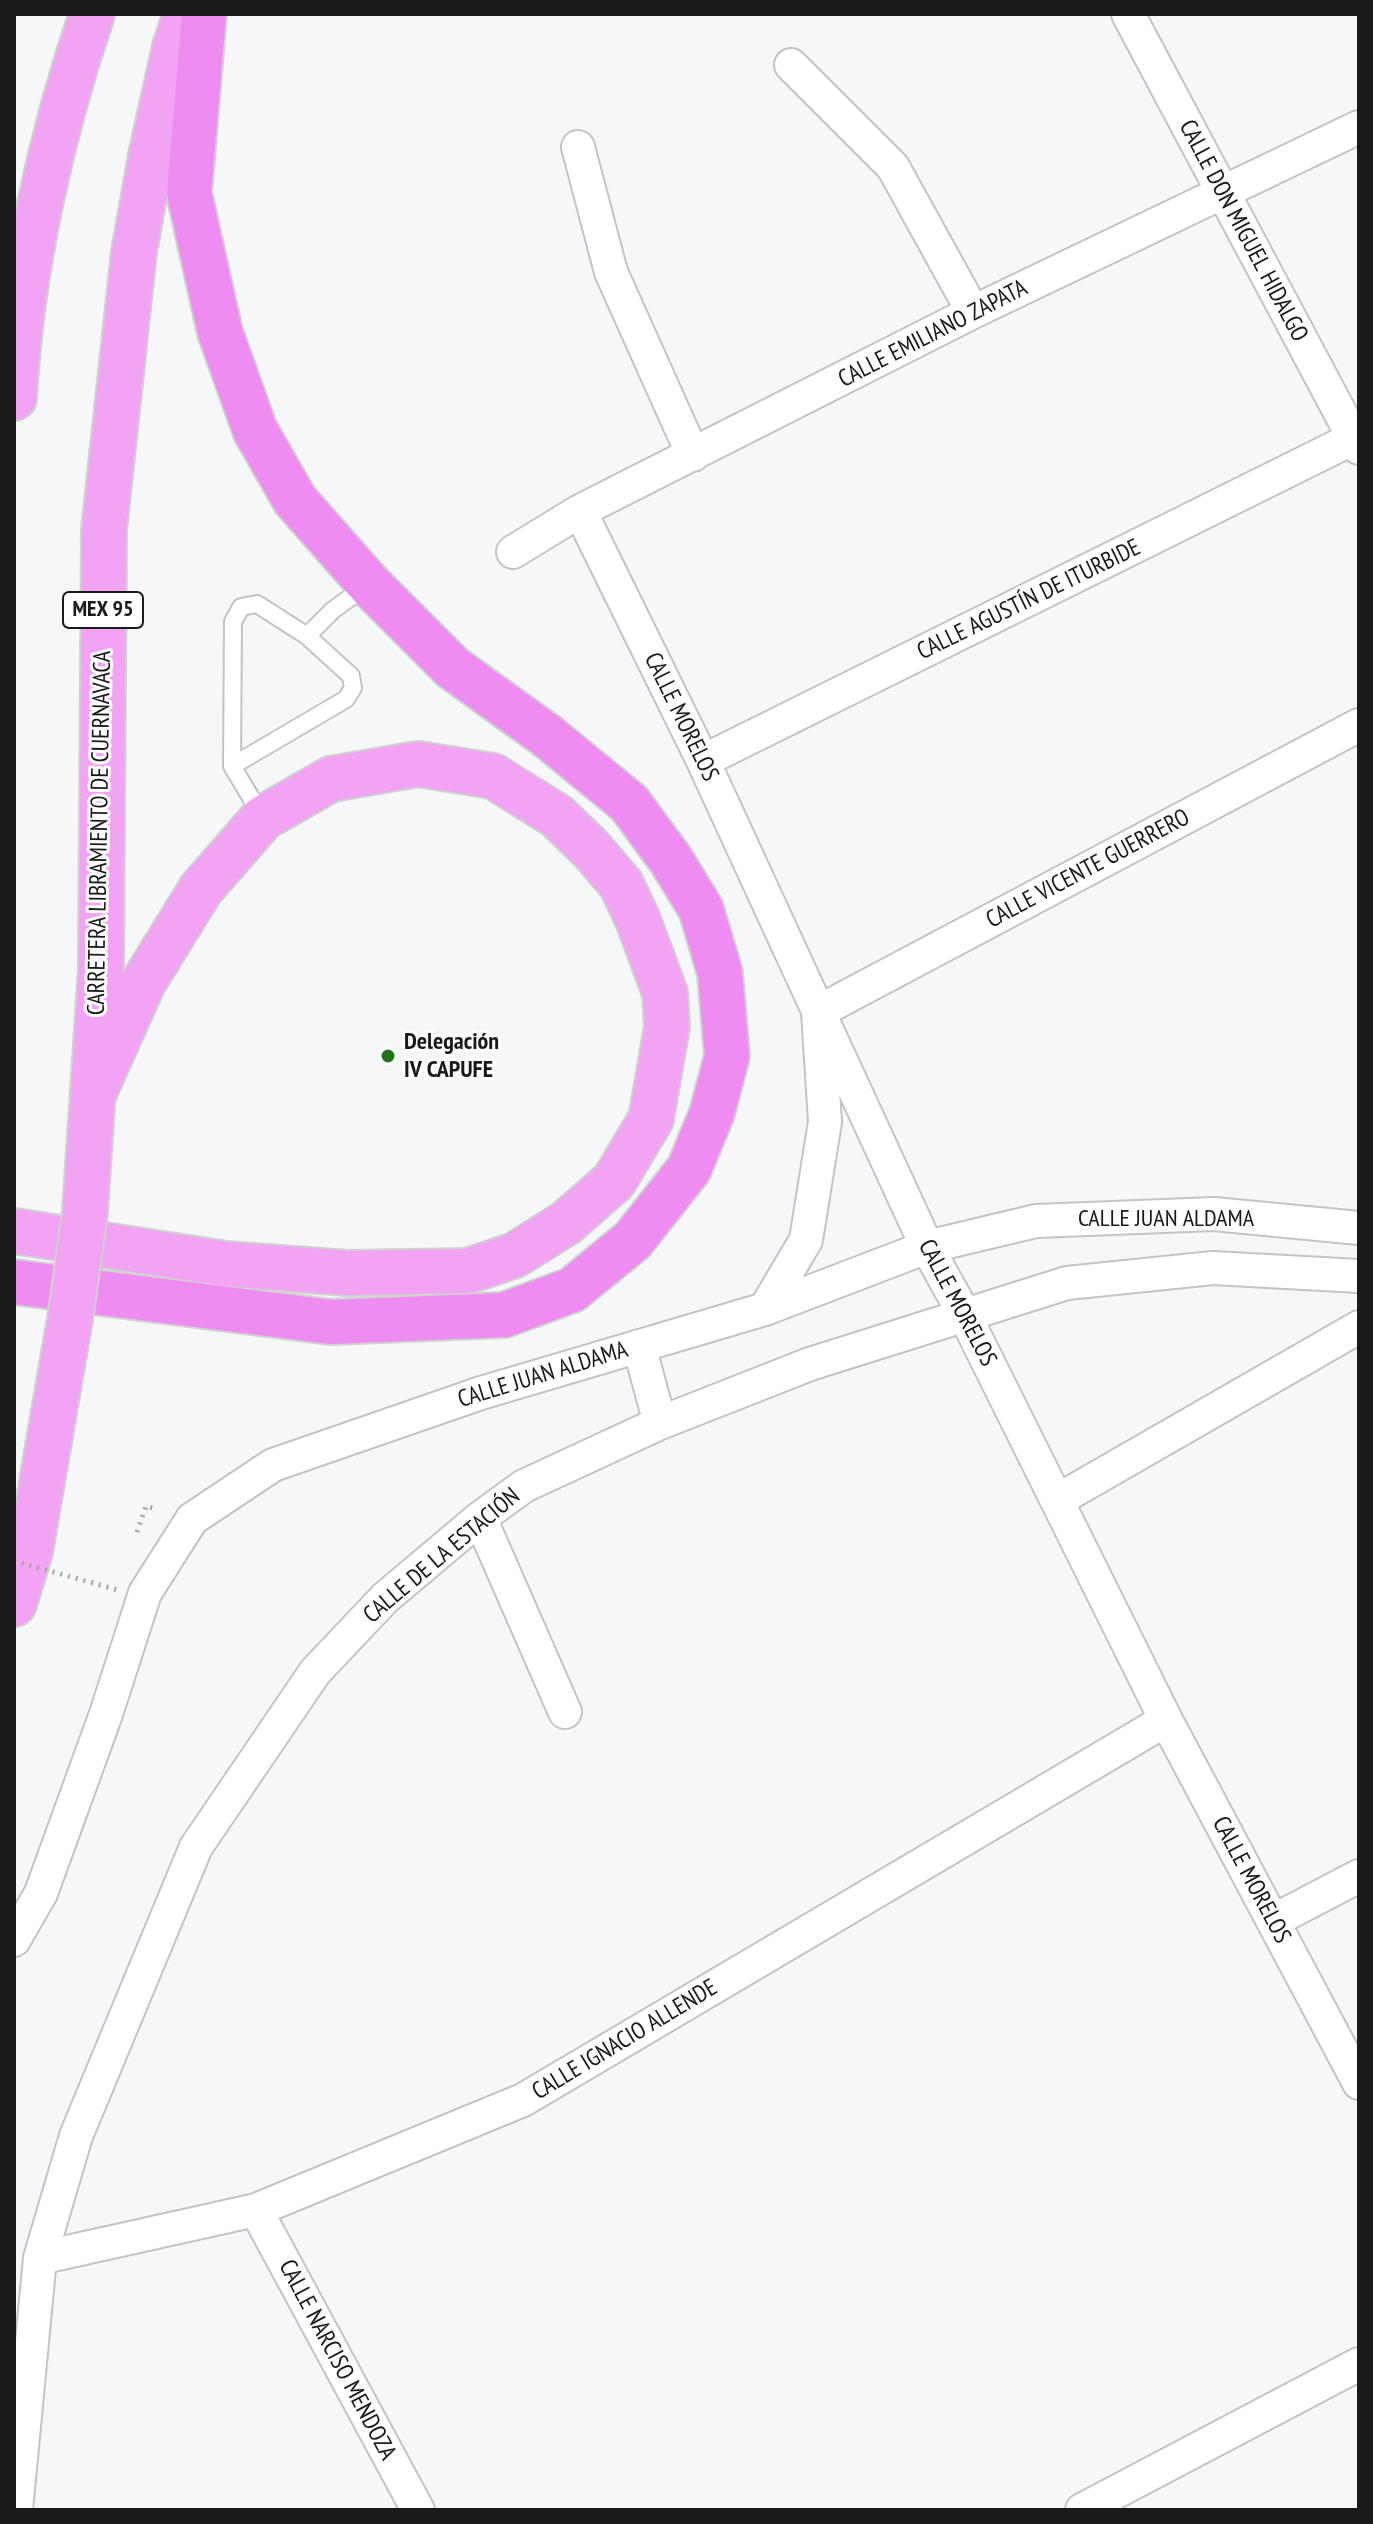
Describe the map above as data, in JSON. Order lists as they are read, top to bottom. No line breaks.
{"streets":{"highway":["MEX 95","CARRETERA LIBRAMIENTO DE CUERNAVACA"],"street":["CALLE DON MIGUEL HIDALGO","CALLE EMILIANO ZAPATA","CALLE AGUSTÍN DE ITURBIDE","CALLE MORELOS","CALLE VICENTE GUERRERO","CALLE JUAN ALDAMA","CALLE DE LA ESTACIÓN","CALLE IGNACIO ALLENDE","CALLE NARCISO MENDOZA"]},"crossings":[["CALLE DON MIGUEL HIDALGO","CALLE EMILIANO ZAPATA"],["CALLE DON MIGUEL HIDALGO","CALLE AGUSTÍN DE ITURBIDE"],["CALLE EMILIANO ZAPATA","CALLE MORELOS"],["CALLE AGUSTÍN DE ITURBIDE","CALLE MORELOS"],["CALLE MORELOS","CALLE VICENTE GUERRERO"],["CALLE MORELOS","CALLE JUAN ALDAMA"],["CALLE MORELOS","CALLE DE LA ESTACIÓN"],["CALLE MORELOS","CALLE IGNACIO ALLENDE"],["CALLE DE LA ESTACIÓN","CALLE IGNACIO ALLENDE"],["CALLE IGNACIO ALLENDE","CALLE NARCISO MENDOZA"]],"places":["Delegación IV CAPUFE"]}
